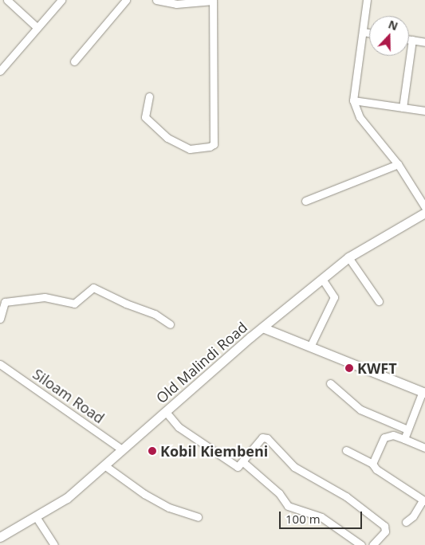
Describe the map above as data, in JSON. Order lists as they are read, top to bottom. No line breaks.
{"streets":{"main road":["Old Malindi Road"],"street":["Siloam Road"]},"crossings":[["Old Malindi Road","Siloam Road"]],"places":["KWFT","Kobil Kiembeni"],"scale_bar":"100 m","north":"top"}
